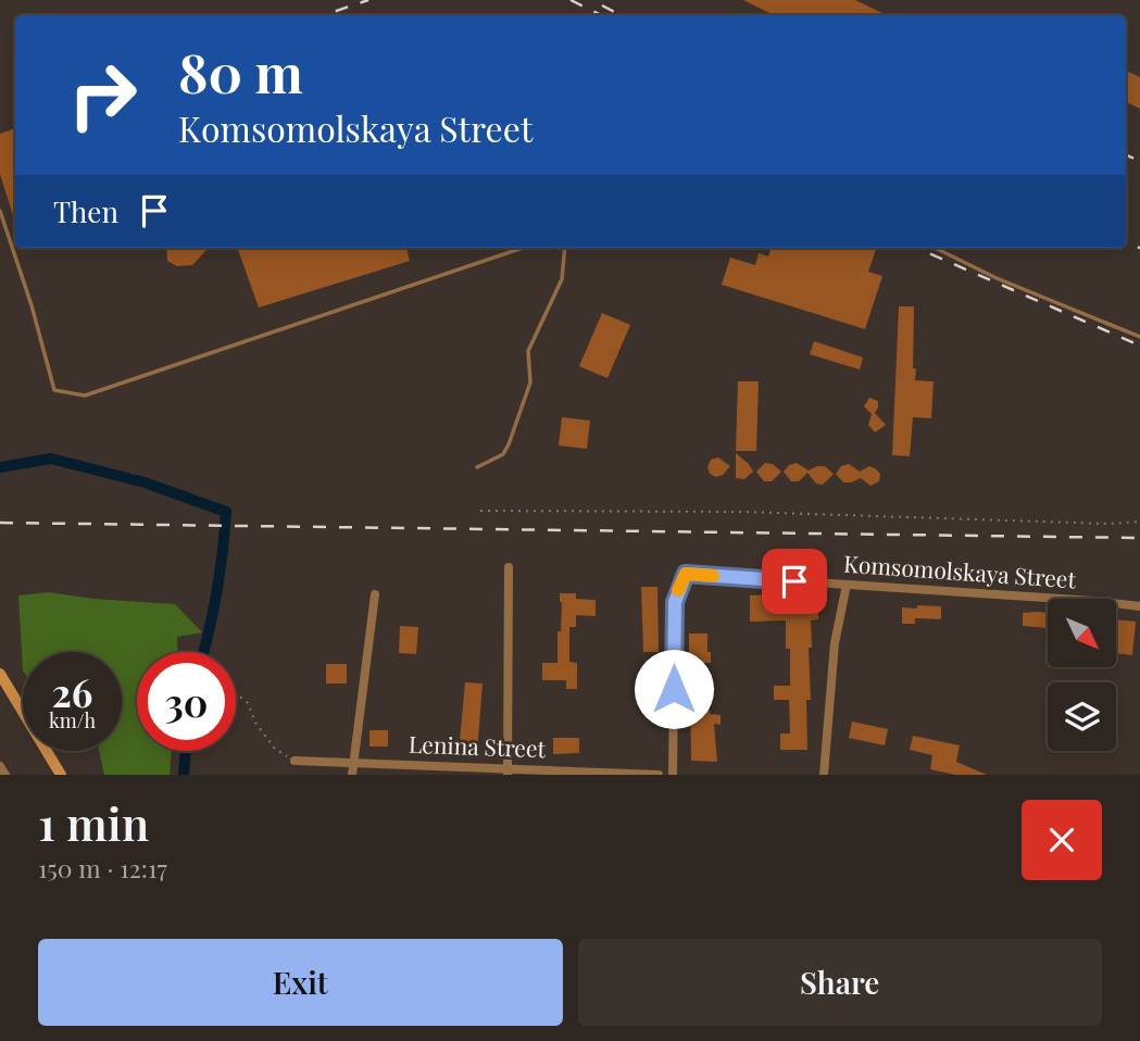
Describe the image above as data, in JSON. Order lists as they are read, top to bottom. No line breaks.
{"streets":{"street":["Komsomolskaya Street","Lenina Street"]},"north":"bottom right","page":{"turn":["80 m","Komsomolskaya Street"],"then":"Then","speed":"26 km/h","limit":"30","heading":["1 min","150 m · 12:17"],"buttons":["Exit","Share"]}}
